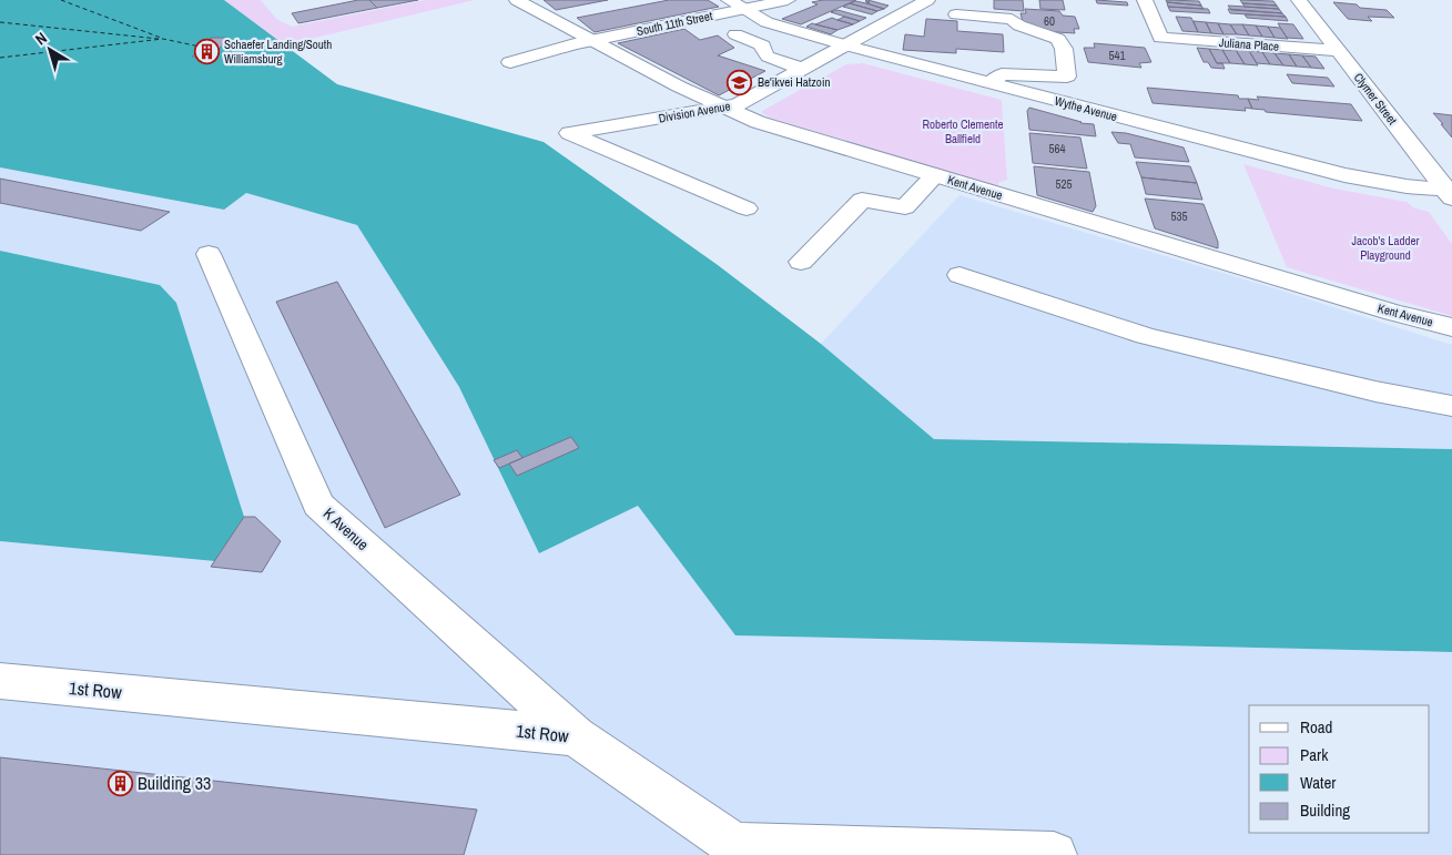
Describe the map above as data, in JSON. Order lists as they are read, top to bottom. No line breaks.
{"streets":{"street":["South 11th Street","Juliana Place","Clymer Street","Wythe Avenue","Division Avenue","Kent Avenue","K Avenue","1st Row"]},"crossings":[["South 11th Street","Wythe Avenue"],["South 11th Street","Kent Avenue"],["Juliana Place","Clymer Street"],["Clymer Street","Wythe Avenue"],["Wythe Avenue","Division Avenue"],["Division Avenue","Kent Avenue"],["K Avenue","1st Row"]],"parks":["Roberto Clemente Ballfield","Jacob's Ladder Playground"],"places":{"building":["Schaefer Landing/South Williamsburg","Building 33"],"school or university":["Be'ikvei Hatzoin"]},"house_numbers":["60","541","564","525","535"],"legend":["Road","Park","Water","Building"],"north":"top left"}
